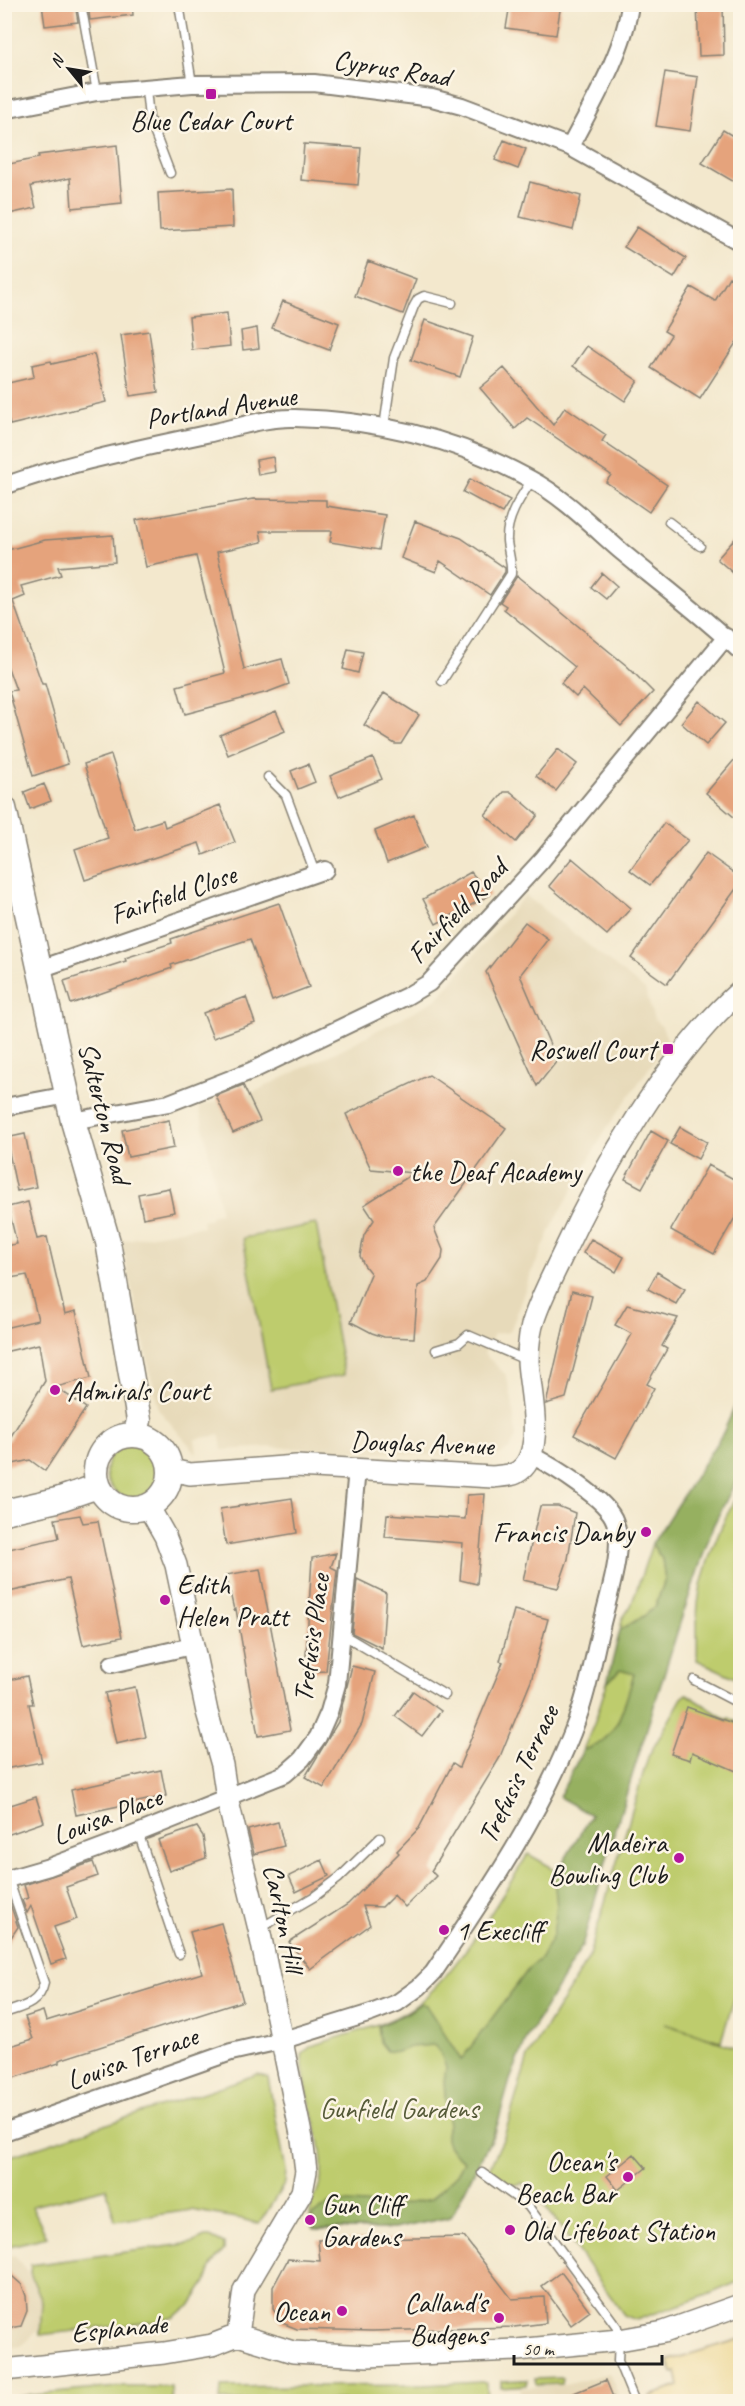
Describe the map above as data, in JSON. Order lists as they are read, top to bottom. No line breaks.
{"streets":{"main road":["Salterton Road"],"street":["Cyprus Road","Portland Avenue","Fairfield Close","Fairfield Road","Douglas Avenue","Trefusis Place","Trefusis Terrace","Louisa Place","Carlton Hill","Louisa Terrace","Esplanade"]},"crossings":[["Portland Avenue","Fairfield Road"],["Fairfield Close","Salterton Road"],["Fairfield Road","Salterton Road"],["Salterton Road","Douglas Avenue"],["Salterton Road","Carlton Hill"],["Douglas Avenue","Trefusis Place"],["Douglas Avenue","Trefusis Terrace"],["Douglas Avenue","Carlton Hill"],["Trefusis Place","Louisa Place"],["Trefusis Place","Carlton Hill"],["Trefusis Terrace","Carlton Hill"],["Trefusis Terrace","Louisa Terrace"],["Louisa Place","Carlton Hill"],["Carlton Hill","Louisa Terrace"],["Carlton Hill","Esplanade"]],"parks":["Gunfield Gardens"],"places":{"transit":["Blue Cedar Court","Roswell Court"],"other":["the Deaf Academy","Admirals Court","Francis Danby","Edith Helen Pratt","Madeira Bowling Club","1 Execliff","Ocean's Beach Bar","Gun Cliff Gardens","Old Lifeboat Station","Ocean","Calland's Budgens"]},"scale_bar":"50 m","north":"top left"}
